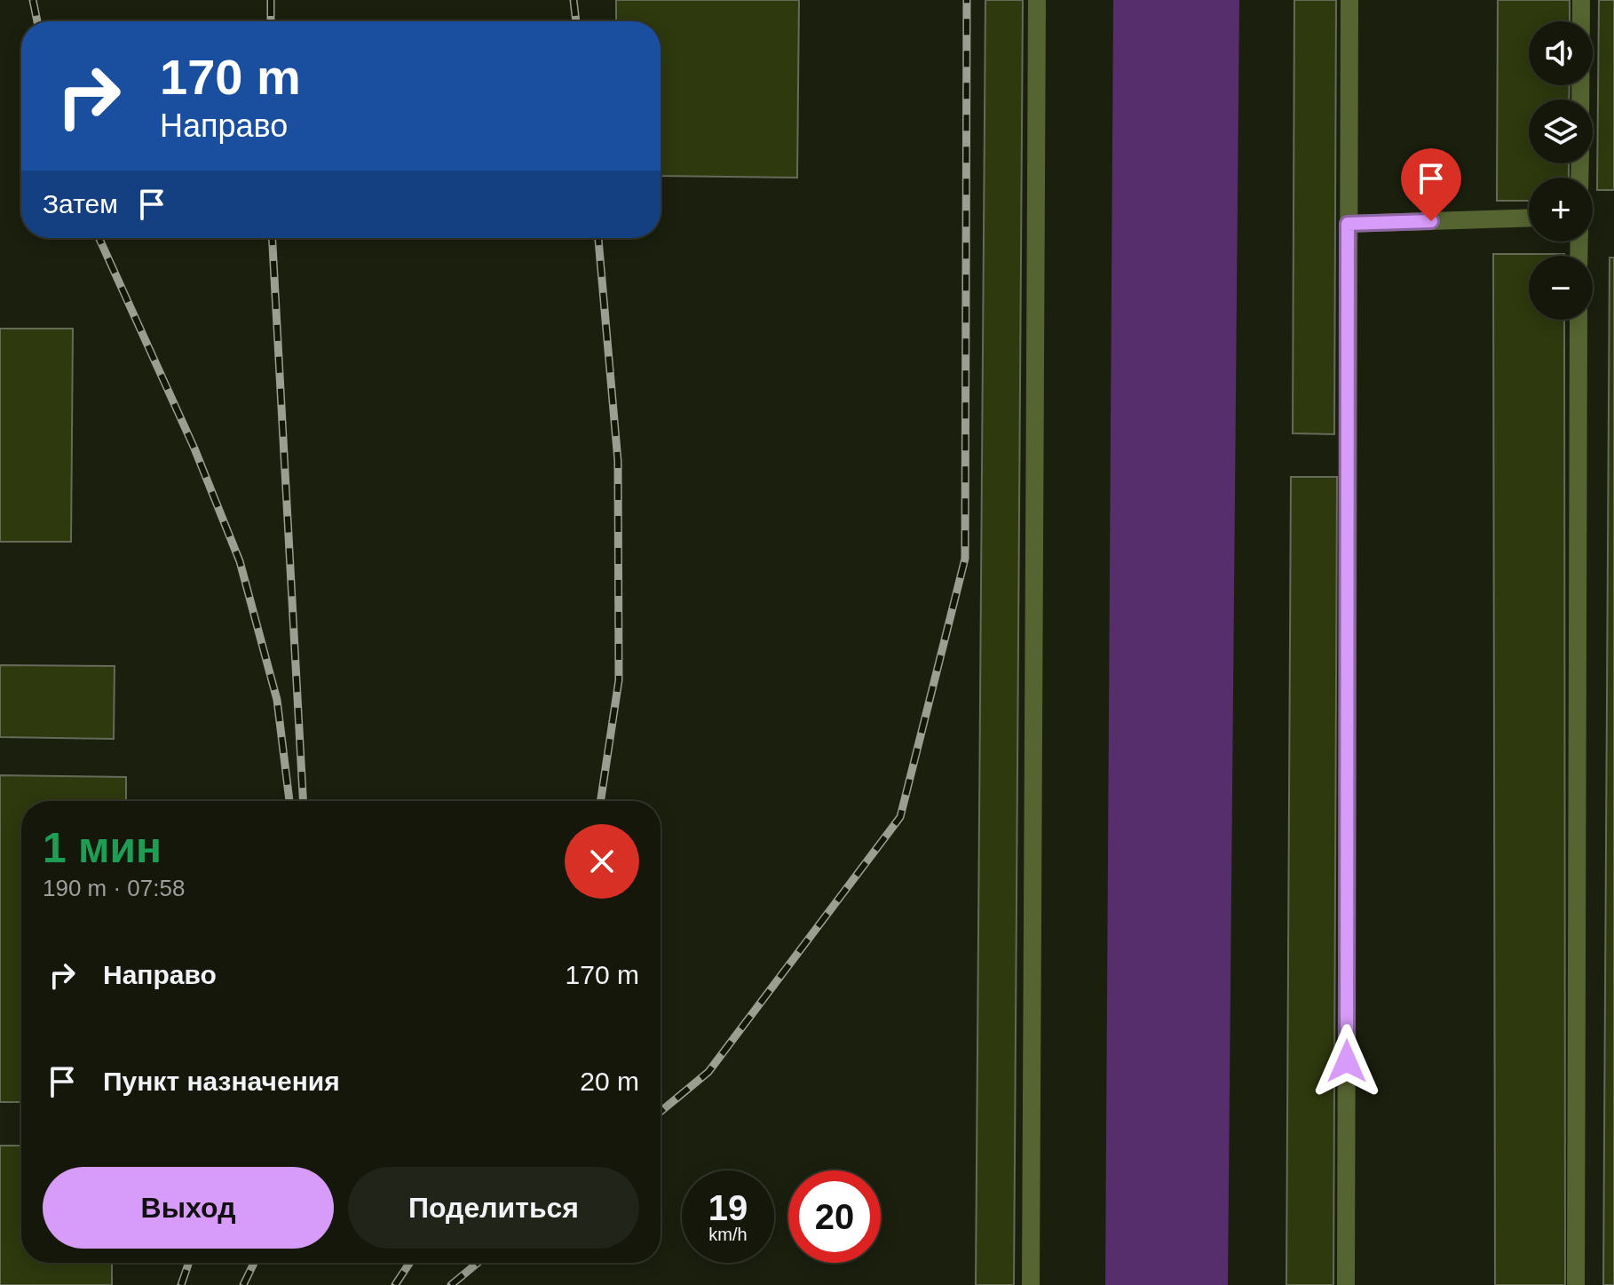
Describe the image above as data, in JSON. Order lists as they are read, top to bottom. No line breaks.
{"page":{"map_buttons":["+","−"],"turn":["170 m","Направо"],"then":"Затем","heading":["1 мин","190 m · 07:58"],"list":[{"name":"Направо","value":"170 m"},{"name":"Пункт назначения","value":"20 m"}],"buttons":["Выход","Поделиться"],"speed":"19 km/h","limit":"20"}}
